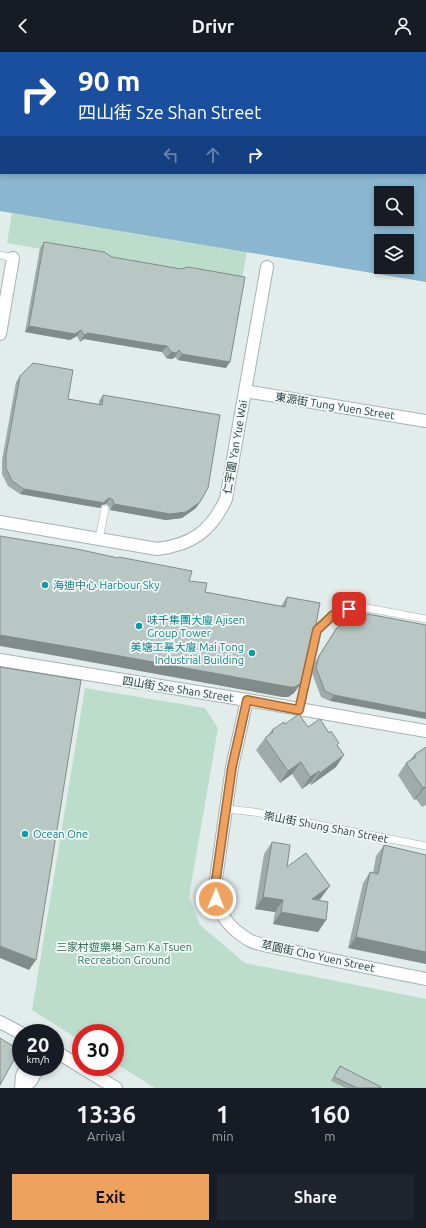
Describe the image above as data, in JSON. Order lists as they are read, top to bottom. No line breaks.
{"streets":{"street":["東源街 Tung Yuen Street","仁宇圍 Yan Yue Wai","四山街 Sze Shan Street","草園街 Cho Yuen Street"],"lane":["崇山街 Shung Shan Street"]},"crossings":[["東源街 Tung Yuen Street","仁宇圍 Yan Yue Wai"],["四山街 Sze Shan Street","草園街 Cho Yuen Street"],["崇山街 Shung Shan Street","草園街 Cho Yuen Street"]],"parks":["三家村遊樂場 Sam Ka Tsuen Recreation Ground"],"places":["海迪中心 Harbour Sky","味千集團大廈 Ajisen Group Tower","美塘工業大廈 Mai Tong Industrial Building","Ocean One"],"page":{"header":"Drivr","turn":["90 m","四山街 Sze Shan Street"],"speed":"20 km/h","limit":"30","eta":["13:36","Arrival","1","min","160","m"],"buttons":["Exit","Share"]}}
